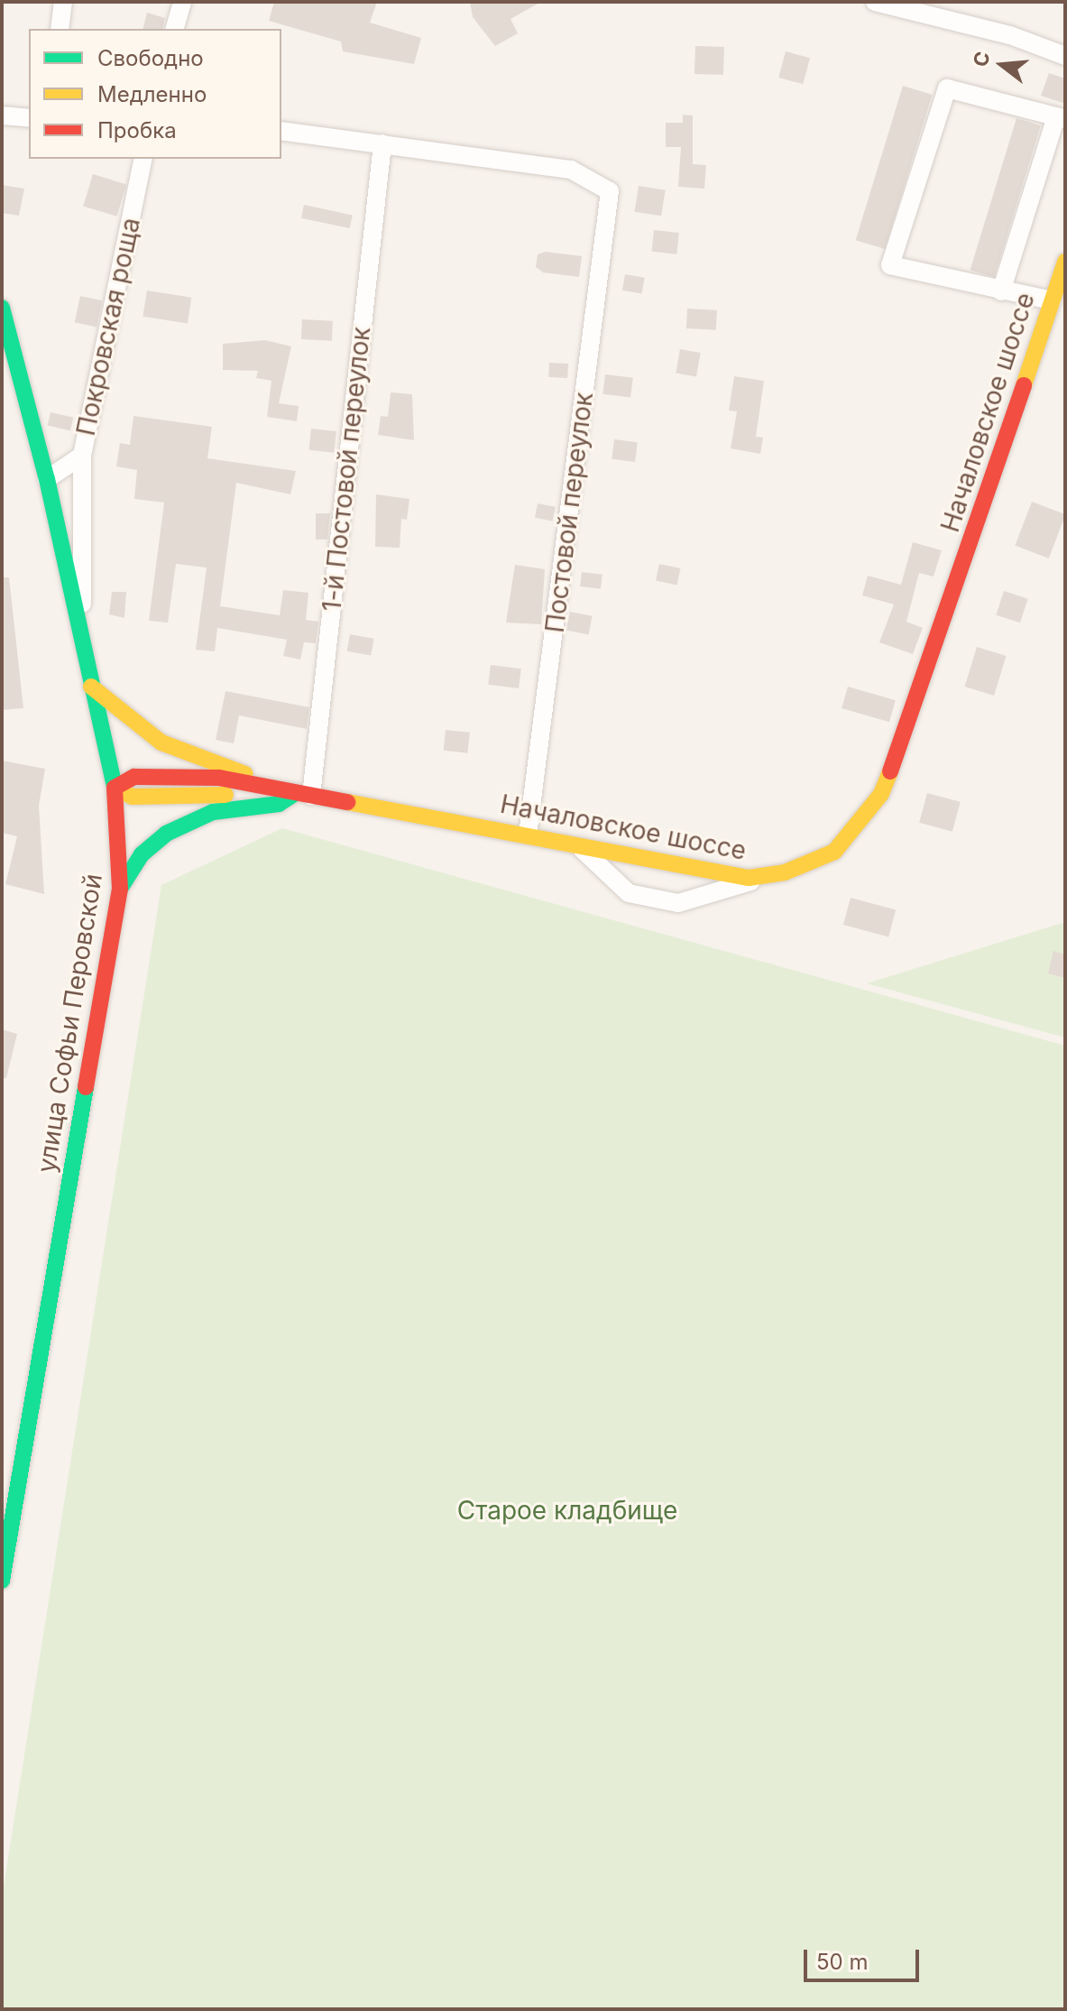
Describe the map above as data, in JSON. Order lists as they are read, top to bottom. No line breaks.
{"streets":{"main road":["Началовское шоссе","улица Софьи Перовской"],"street":["Покровская роща","1-й Постовой переулок","Постовой переулок"]},"crossings":[["Покровская роща","улица Софьи Перовской"],["Началовское шоссе","1-й Постовой переулок"],["Началовское шоссе","Постовой переулок"],["Началовское шоссе","улица Софьи Перовской"],["1-й Постовой переулок","Постовой переулок"]],"parks":["Старое кладбище"],"legend":["Свободно","Медленно","Пробка"],"scale_bar":"50 m","north":"left"}
